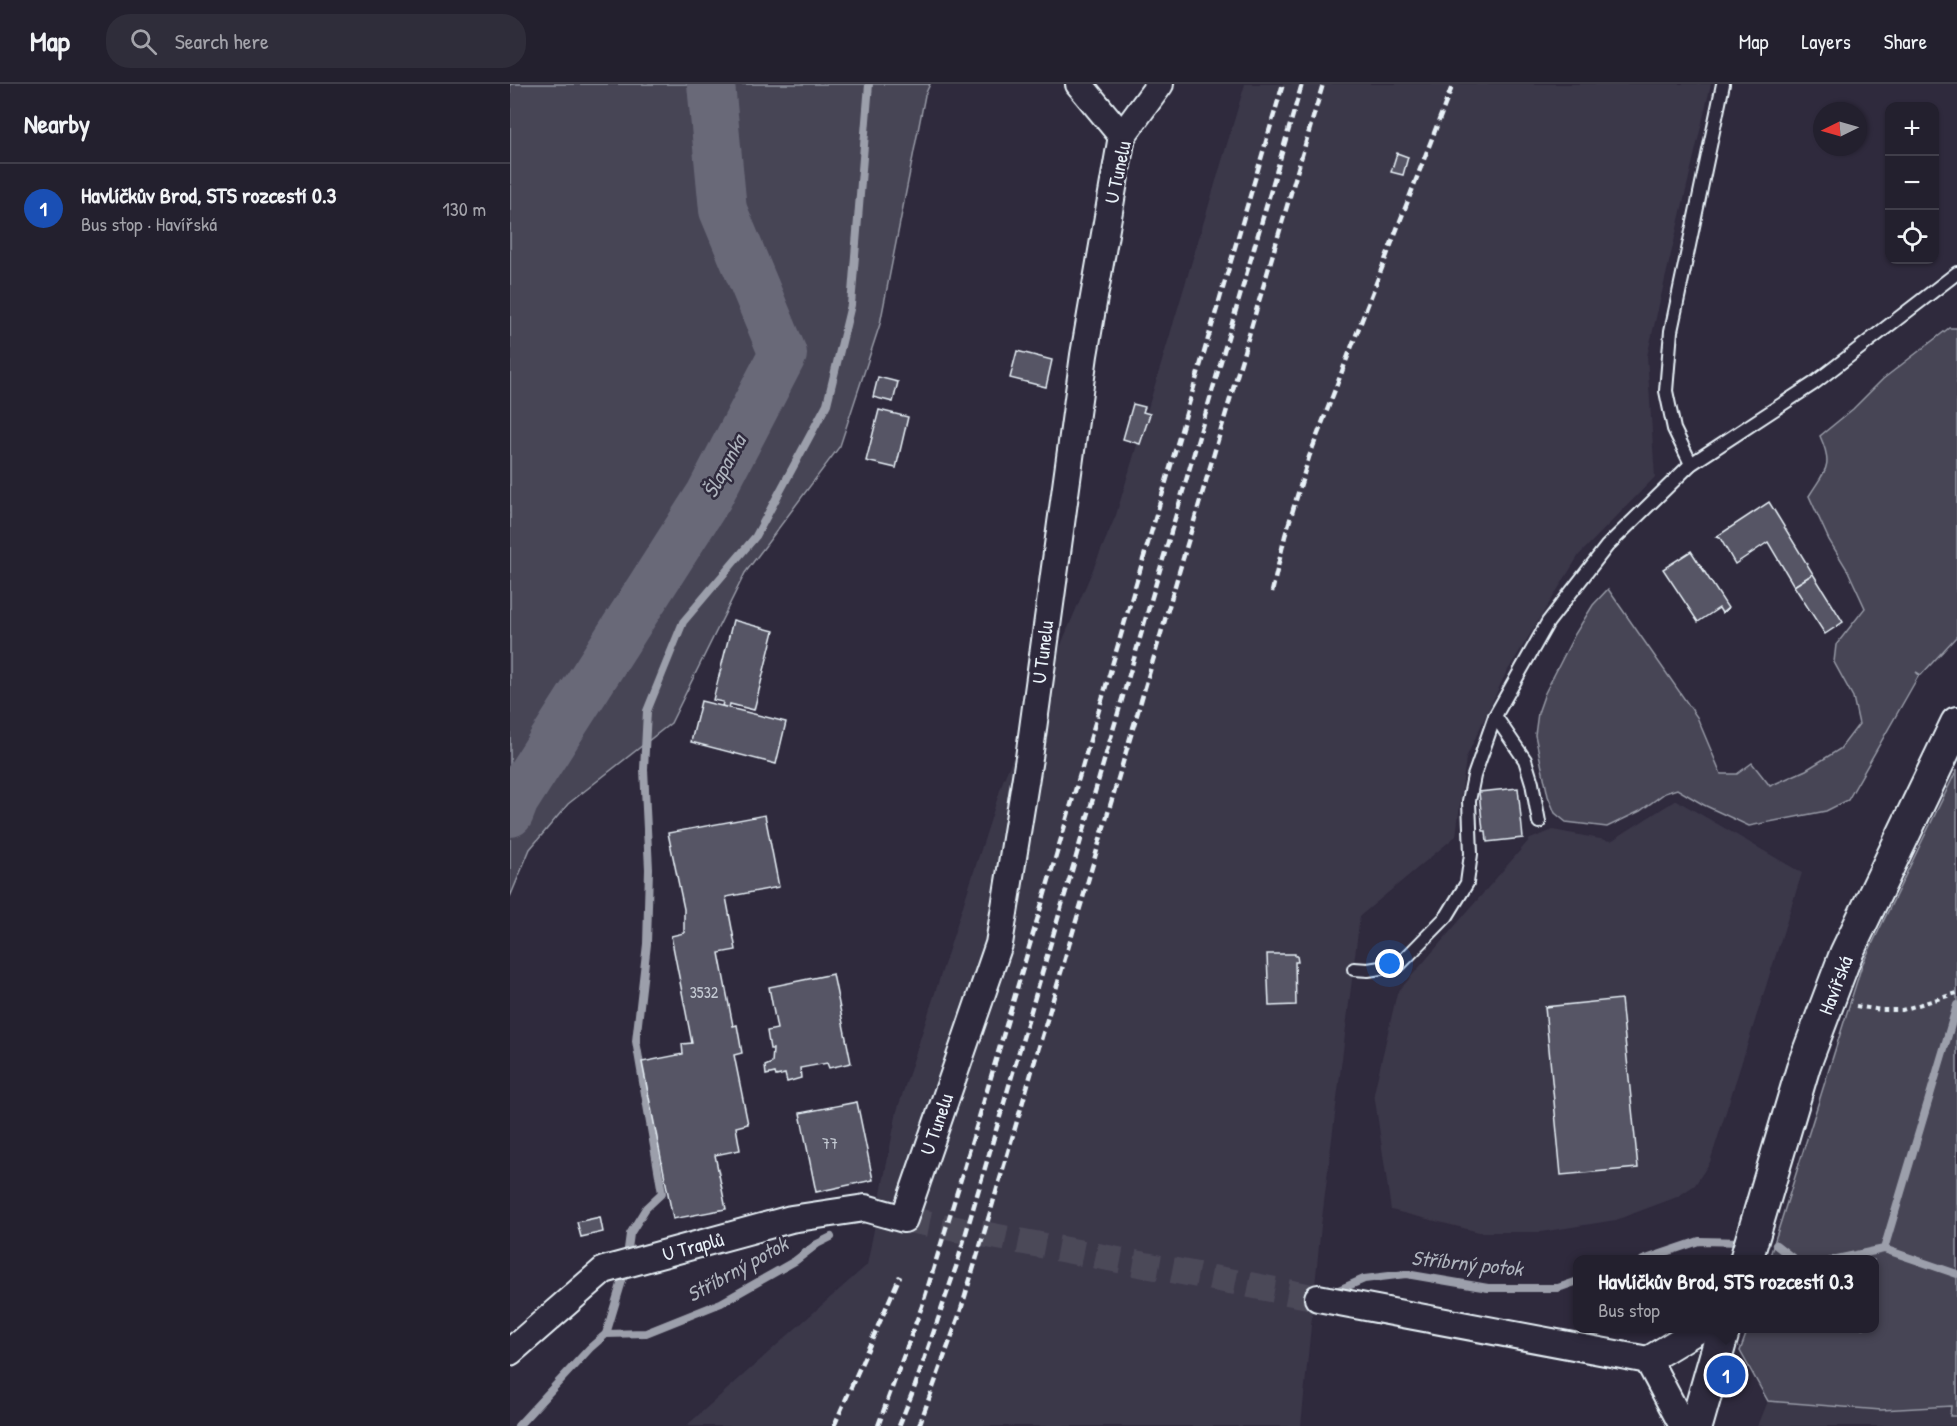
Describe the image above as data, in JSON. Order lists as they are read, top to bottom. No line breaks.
{"streets":{"street":["U Tunelu","Havířská","U Traplů"]},"crossings":[["U Tunelu","U Traplů"]],"water":["Šlapanka","Stříbrný potok"],"house_numbers":["3532","77"],"north":"left","page":{"header":"Map","search":"Search here","nav":["Map","Layers","Share"],"heading":"Nearby","map_buttons":["+","−"],"list":[{"mark":"1","name":"Havlíčkův Brod, STS rozcestí 0.3","note":"Bus stop · Havířská","value":"130 m"}],"popup":["Havlíčkův Brod, STS rozcestí 0.3","Bus stop"],"pins":"1"}}
